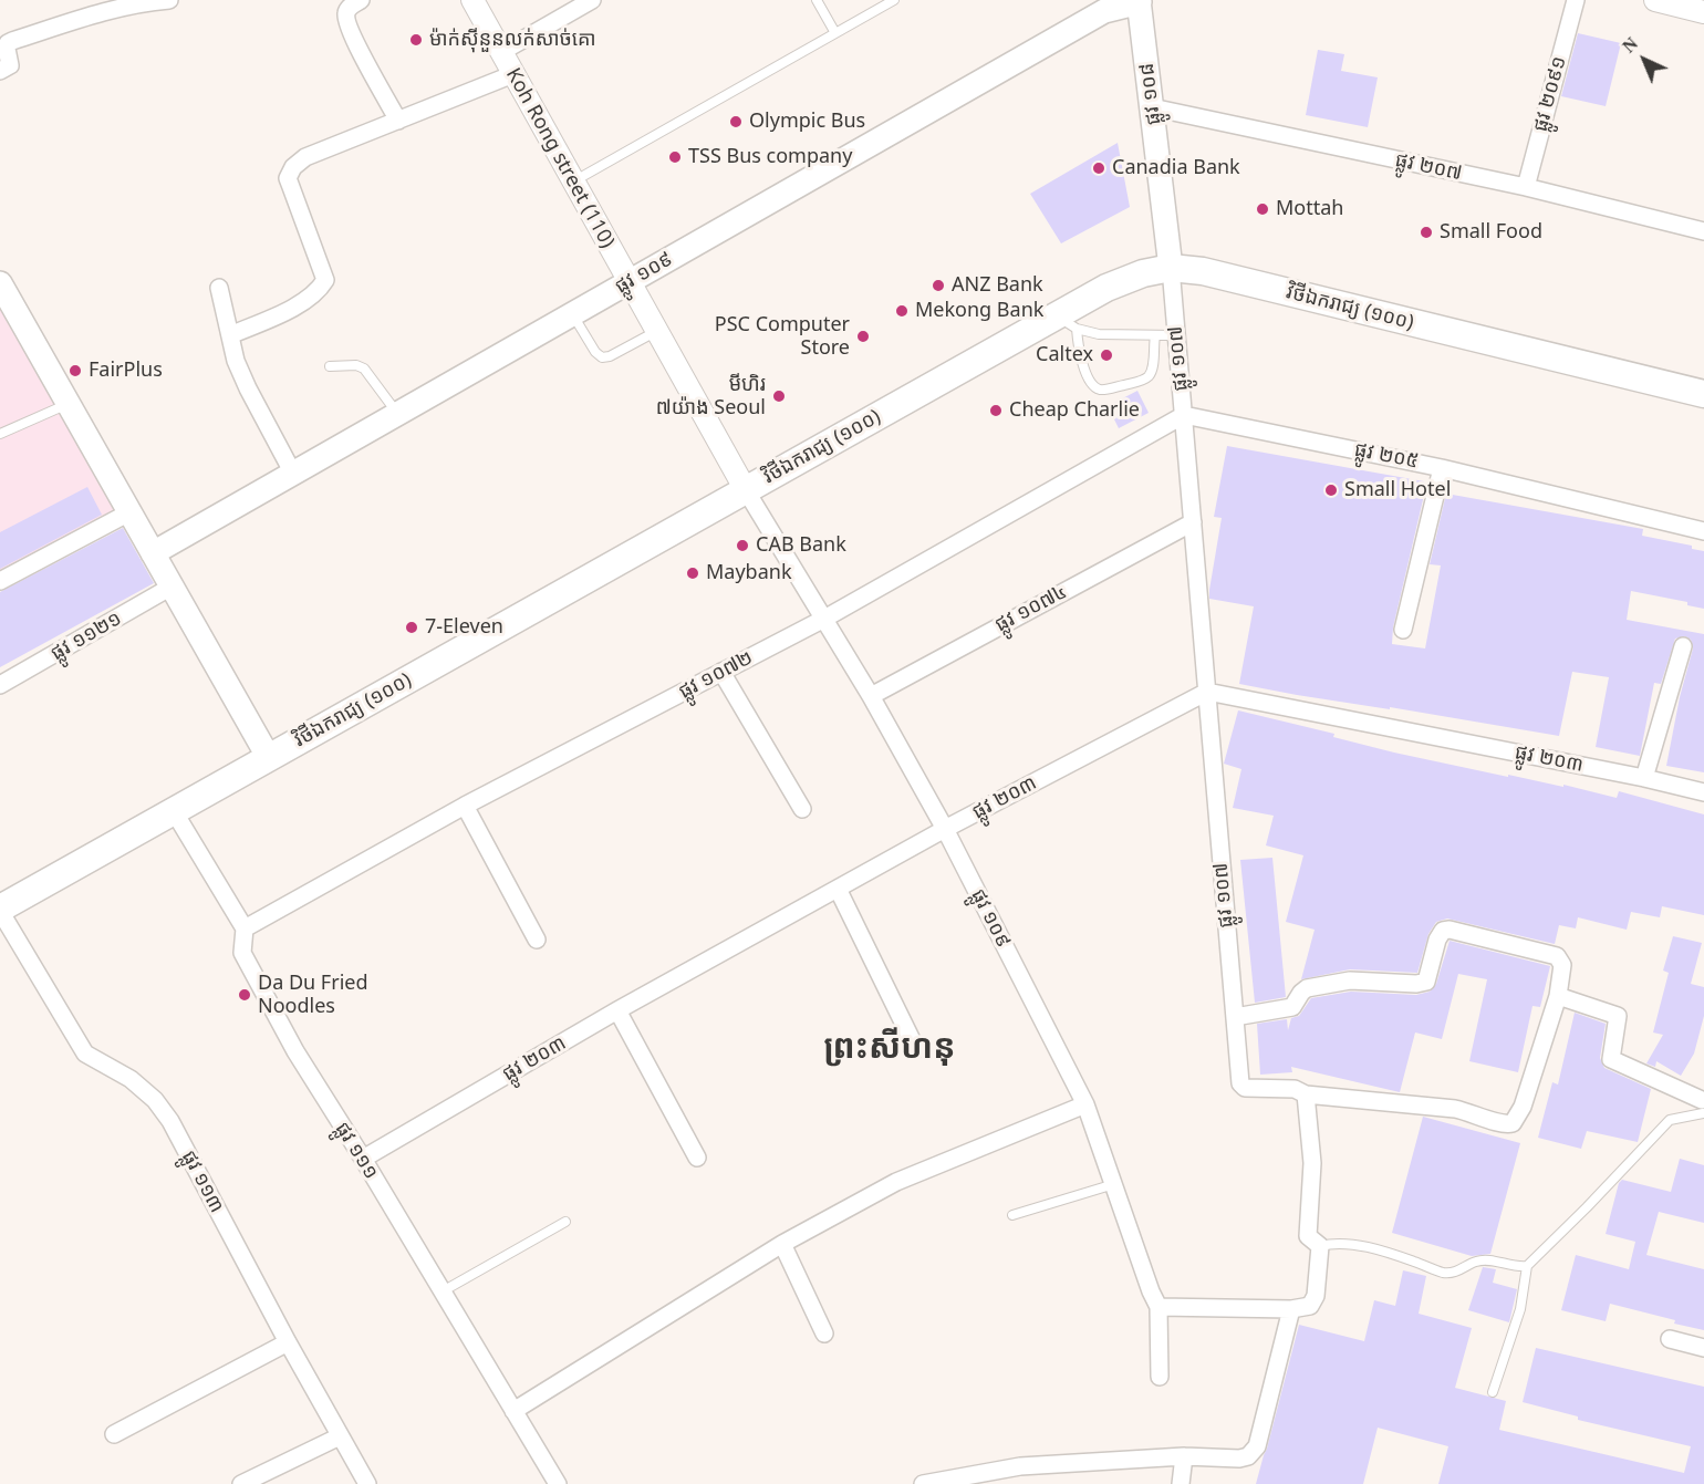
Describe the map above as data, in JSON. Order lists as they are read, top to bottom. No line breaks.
{"streets":{"main road":["ផ្លូវ ១០៨","ផ្លូវ ១០៩","វិថីឯករាជ្យ (១០០)"],"street":["ផ្លូវ ២០៩១","Koh Rong street (110)","ផ្លូវ ២០៧","ផ្លូវ ១០៧","ផ្លូវ ២០៥","ផ្លូវ ១០៧៤","ផ្លូវ ១១២១","ផ្លូវ ១០៧២","ផ្លូវ ២០៣","ផ្លូវ ១១១","ផ្លូវ ១១៣"]},"crossings":[["ផ្លូវ ១០៨","ផ្លូវ ២០៧"],["ផ្លូវ ១០៨","ផ្លូវ ១០៩"],["ផ្លូវ ១០៨","វិថីឯករាជ្យ (១០០)"],["ផ្លូវ ១០៨","ផ្លូវ ១០៧"],["ផ្លូវ ២០៩១","ផ្លូវ ២០៧"],["Koh Rong street (110)","ផ្លូវ ១០៩"],["Koh Rong street (110)","វិថីឯករាជ្យ (១០០)"],["ផ្លូវ ១០៩","វិថីឯករាជ្យ (១០០)"],["ផ្លូវ ១០៩","ផ្លូវ ១០៧៤"],["ផ្លូវ ១០៩","ផ្លូវ ១០៧២"],["ផ្លូវ ១០៩","ផ្លូវ ២០៣"],["វិថីឯករាជ្យ (១០០)","ផ្លូវ ១០៧"],["វិថីឯករាជ្យ (១០០)","ផ្លូវ ១១១"],["វិថីឯករាជ្យ (១០០)","ផ្លូវ ១១៣"],["ផ្លូវ ១០៧","ផ្លូវ ២០៥"],["ផ្លូវ ១០៧","ផ្លូវ ១០៧៤"],["ផ្លូវ ១០៧","ផ្លូវ ១០៧២"],["ផ្លូវ ១០៧","ផ្លូវ ២០៣"],["ផ្លូវ ២០៥","ផ្លូវ ១០៧២"],["ផ្លូវ ១០៧២","ផ្លូវ ១១១"],["ផ្លូវ ២០៣","ផ្លូវ ១១១"]],"districts":["ព្រះសីហនុ"],"places":["ម៉ាក់សុីនួនលក់សាច់គោ","Olympic Bus","TSS Bus company","Canadia Bank","Mottah","Small Food","ANZ Bank","Mekong Bank","PSC Computer Store","Caltex","FairPlus","មីហិរ ៧យ៉ាង Seoul","Cheap Charlie","Small Hotel","CAB Bank","Maybank","7-Eleven","Da Du Fried Noodles"],"north":"top left"}
